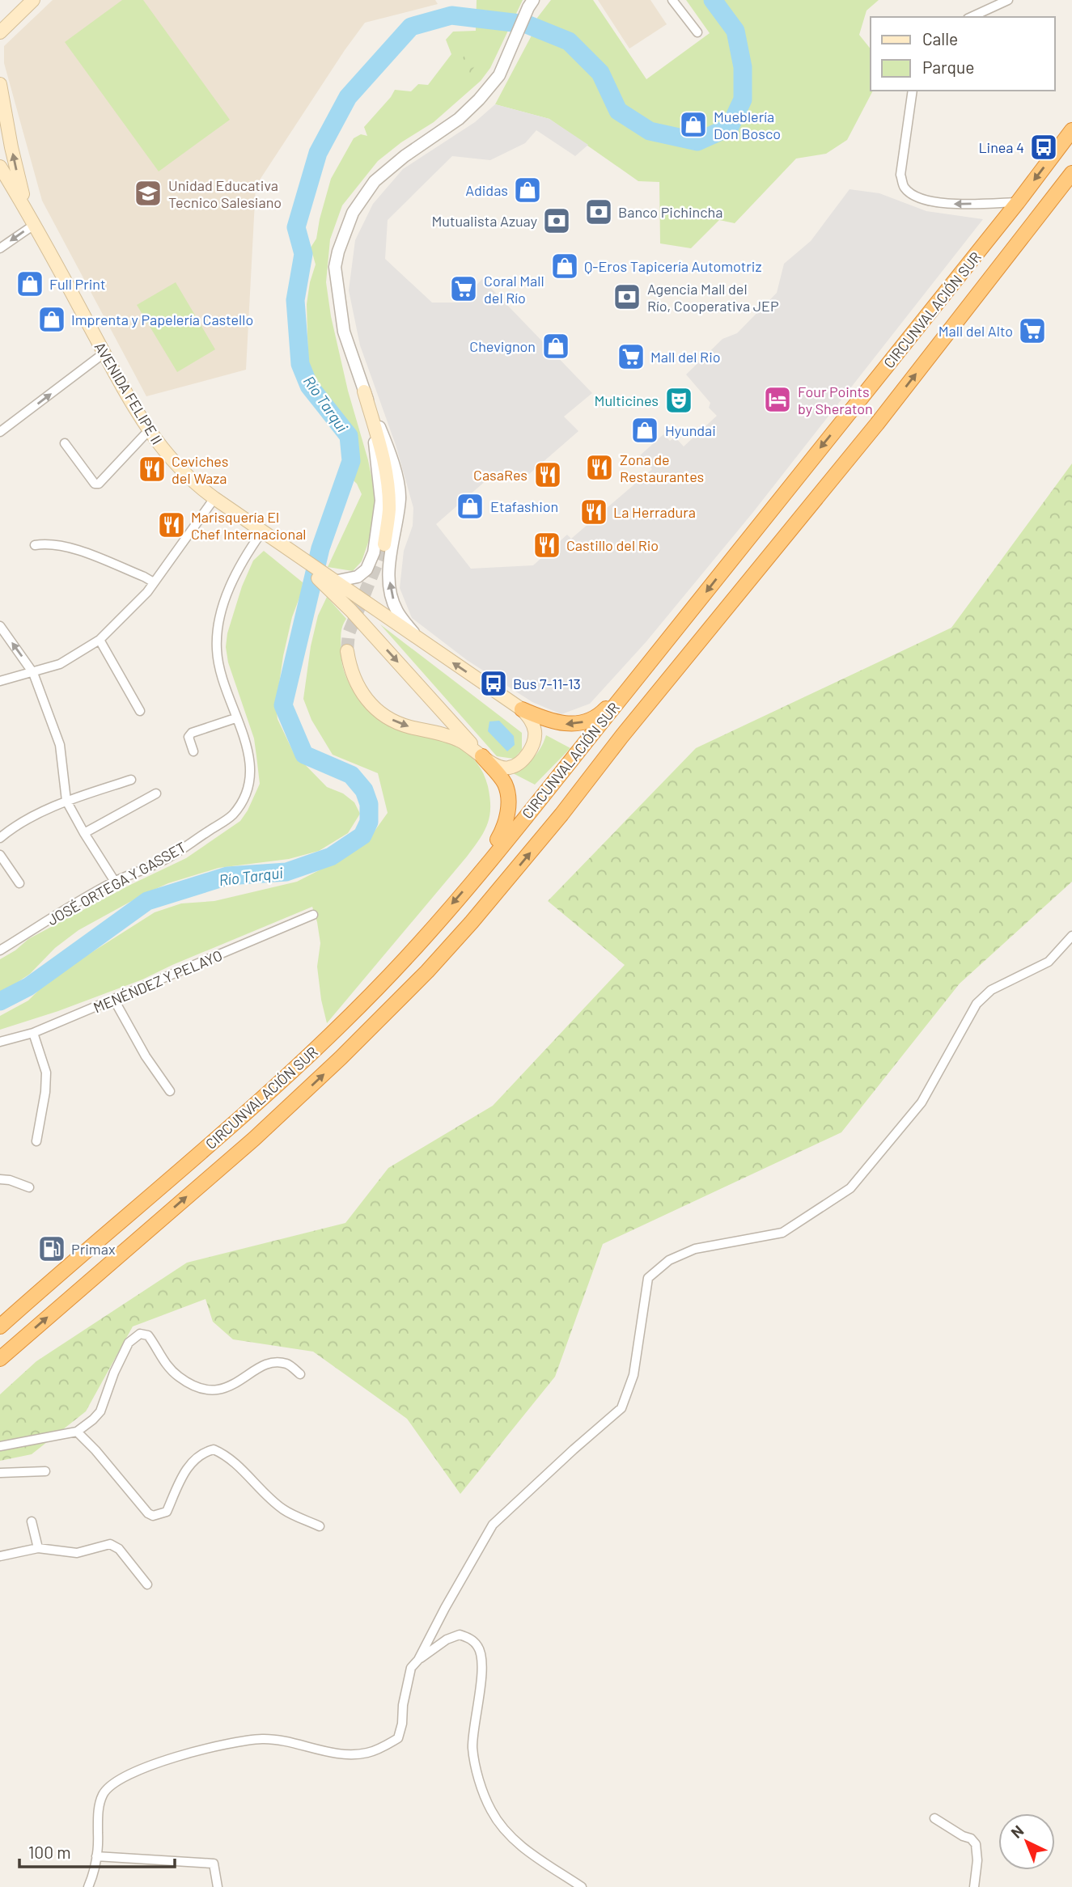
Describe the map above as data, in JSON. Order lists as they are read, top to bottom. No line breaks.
{"streets":{"highway":["CIRCUNVALACIÓN SUR"],"main road":["AVENIDA FELIPE II"],"street":["JOSÉ ORTEGA Y GASSET","MENÉNDEZ Y PELAYO"]},"crossings":[["AVENIDA FELIPE II","JOSÉ ORTEGA Y GASSET"]],"water":["Río Tarqui"],"places":{"shop":["Mueblería Don Bosco","Adidas","Q-Eros Tapicería Automotriz","Full Print","Imprenta y Papelería Castello","Chevignon","Hyundai","Etafashion"],"bus stop":["Linea 4","Bus 7-11-13"],"school or university":["Unidad Educativa Tecnico Salesiano"],"bank":["Banco Pichincha","Mutualista Azuay","Agencia Mall del Río, Cooperativa JEP"],"supermarket":["Coral Mall del Río","Mall del Alto","Mall del Rio"],"hotel":["Four Points by Sheraton"],"theatre":["Multicines"],"restaurant":["Zona de Restaurantes","Ceviches del Waza","CasaRes","La Herradura","Marisquería El Chef Internacional","Castillo del Rio"],"fuel station":["Primax"]},"legend":["Calle","Parque"],"scale_bar":"100 m","north":"top left"}
